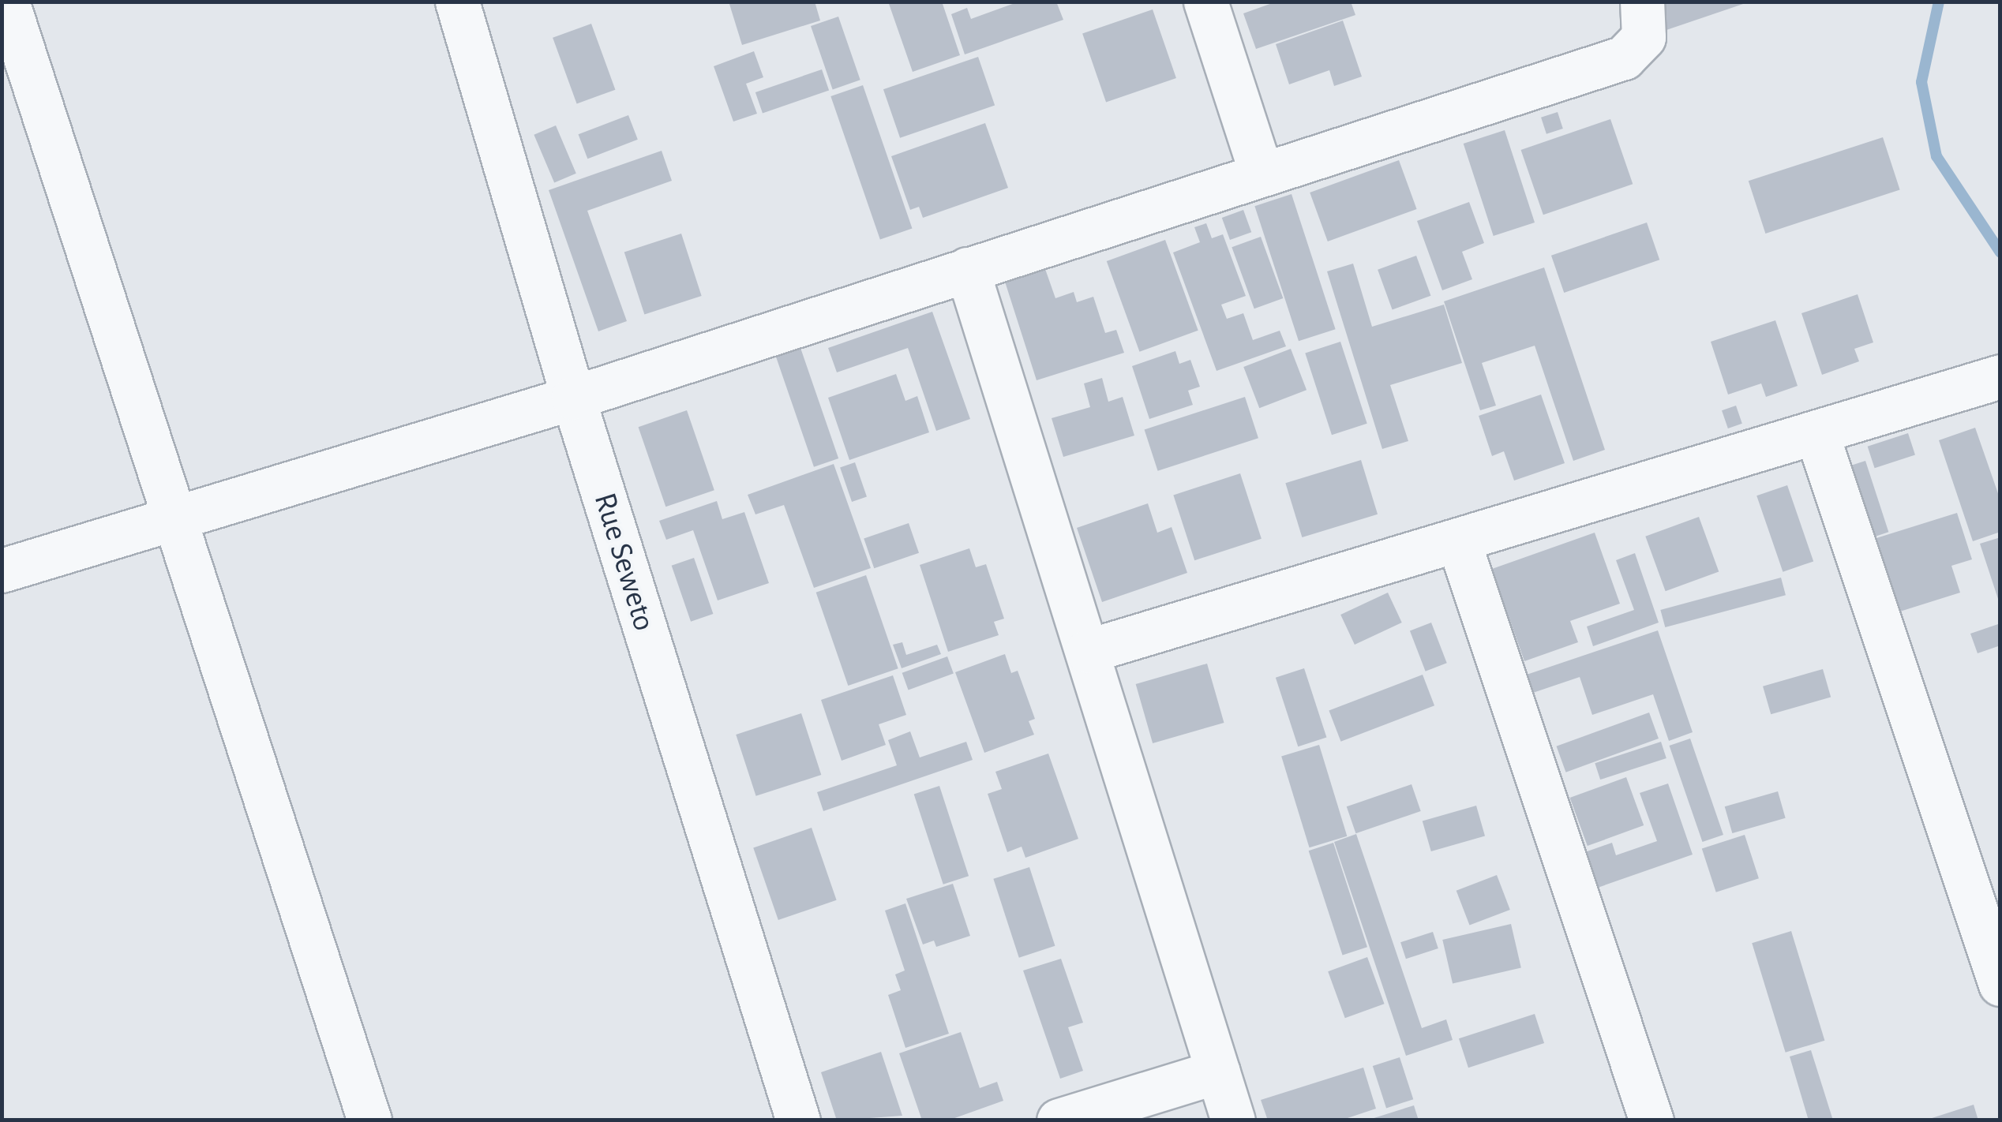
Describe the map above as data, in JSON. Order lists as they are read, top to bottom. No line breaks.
{"streets":{"street":["Rue Seweto"]}}
